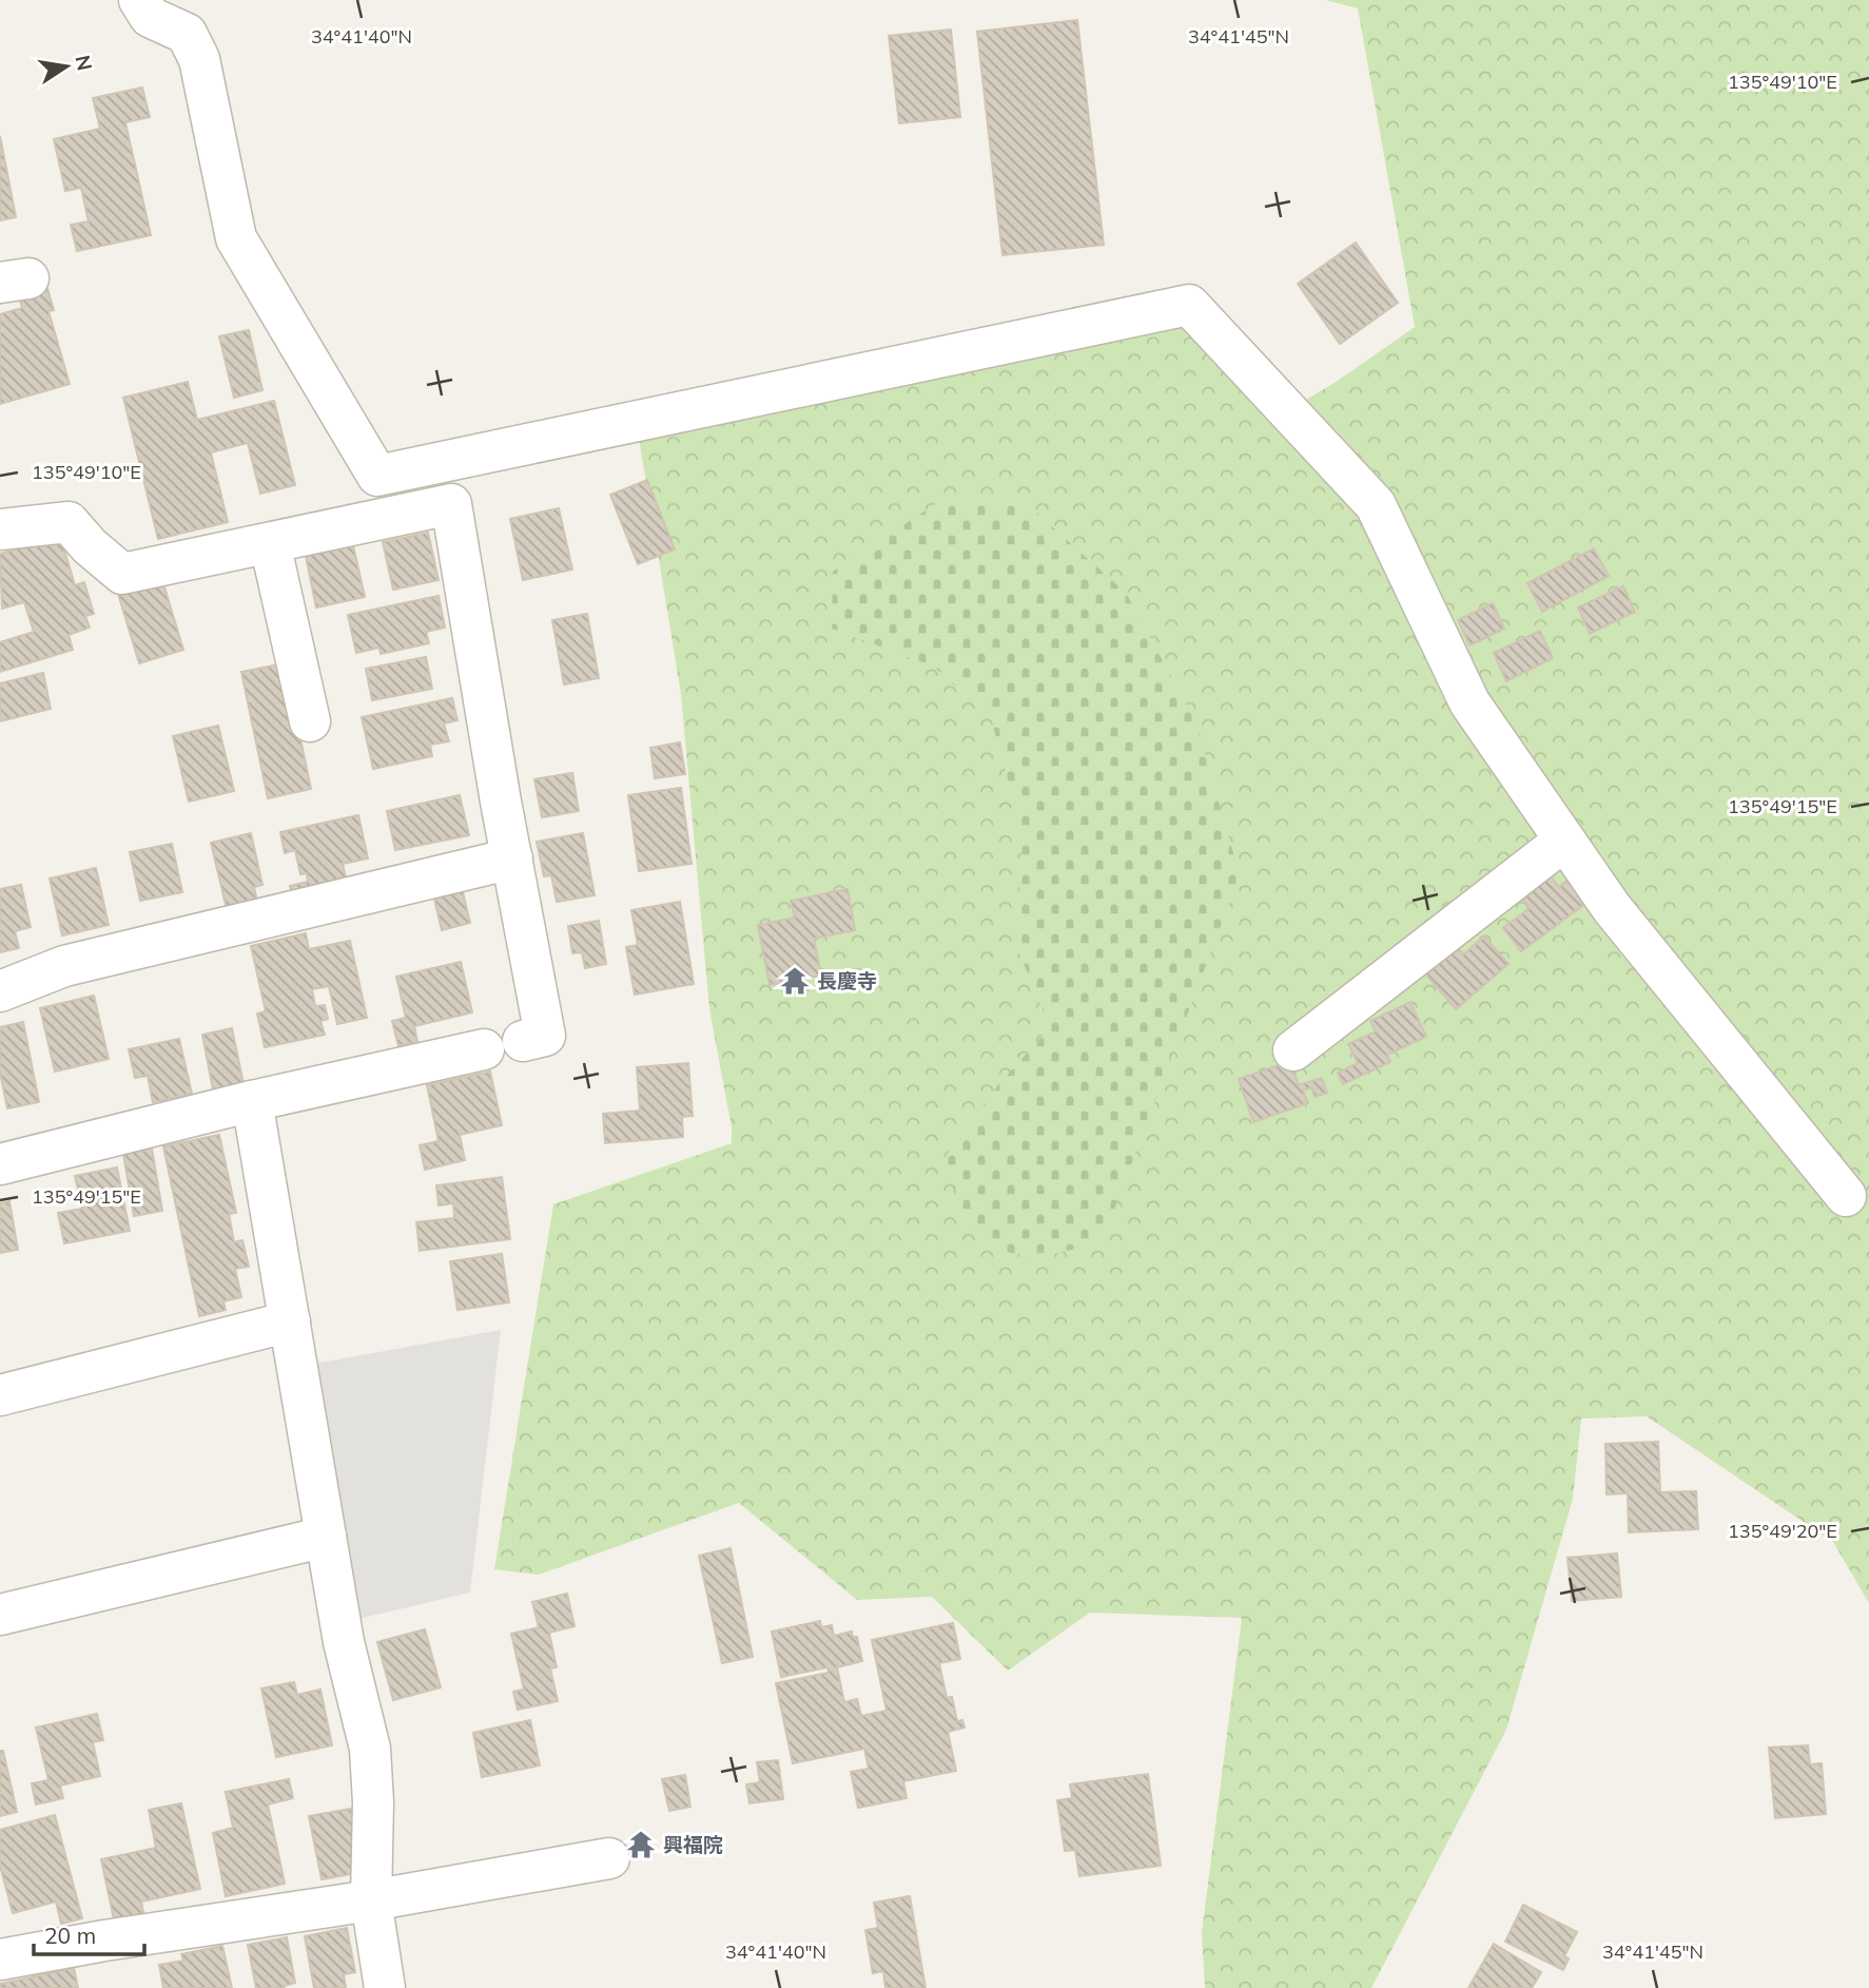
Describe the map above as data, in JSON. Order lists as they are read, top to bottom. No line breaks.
{"places":{"temple":["長慶寺","興福院"]},"scale_bar":"20 m","north":"right","coordinates":["34°41'40\"N","34°41'45\"N","135°49'10\"E","135°49'15\"E","135°49'20\"E"]}
